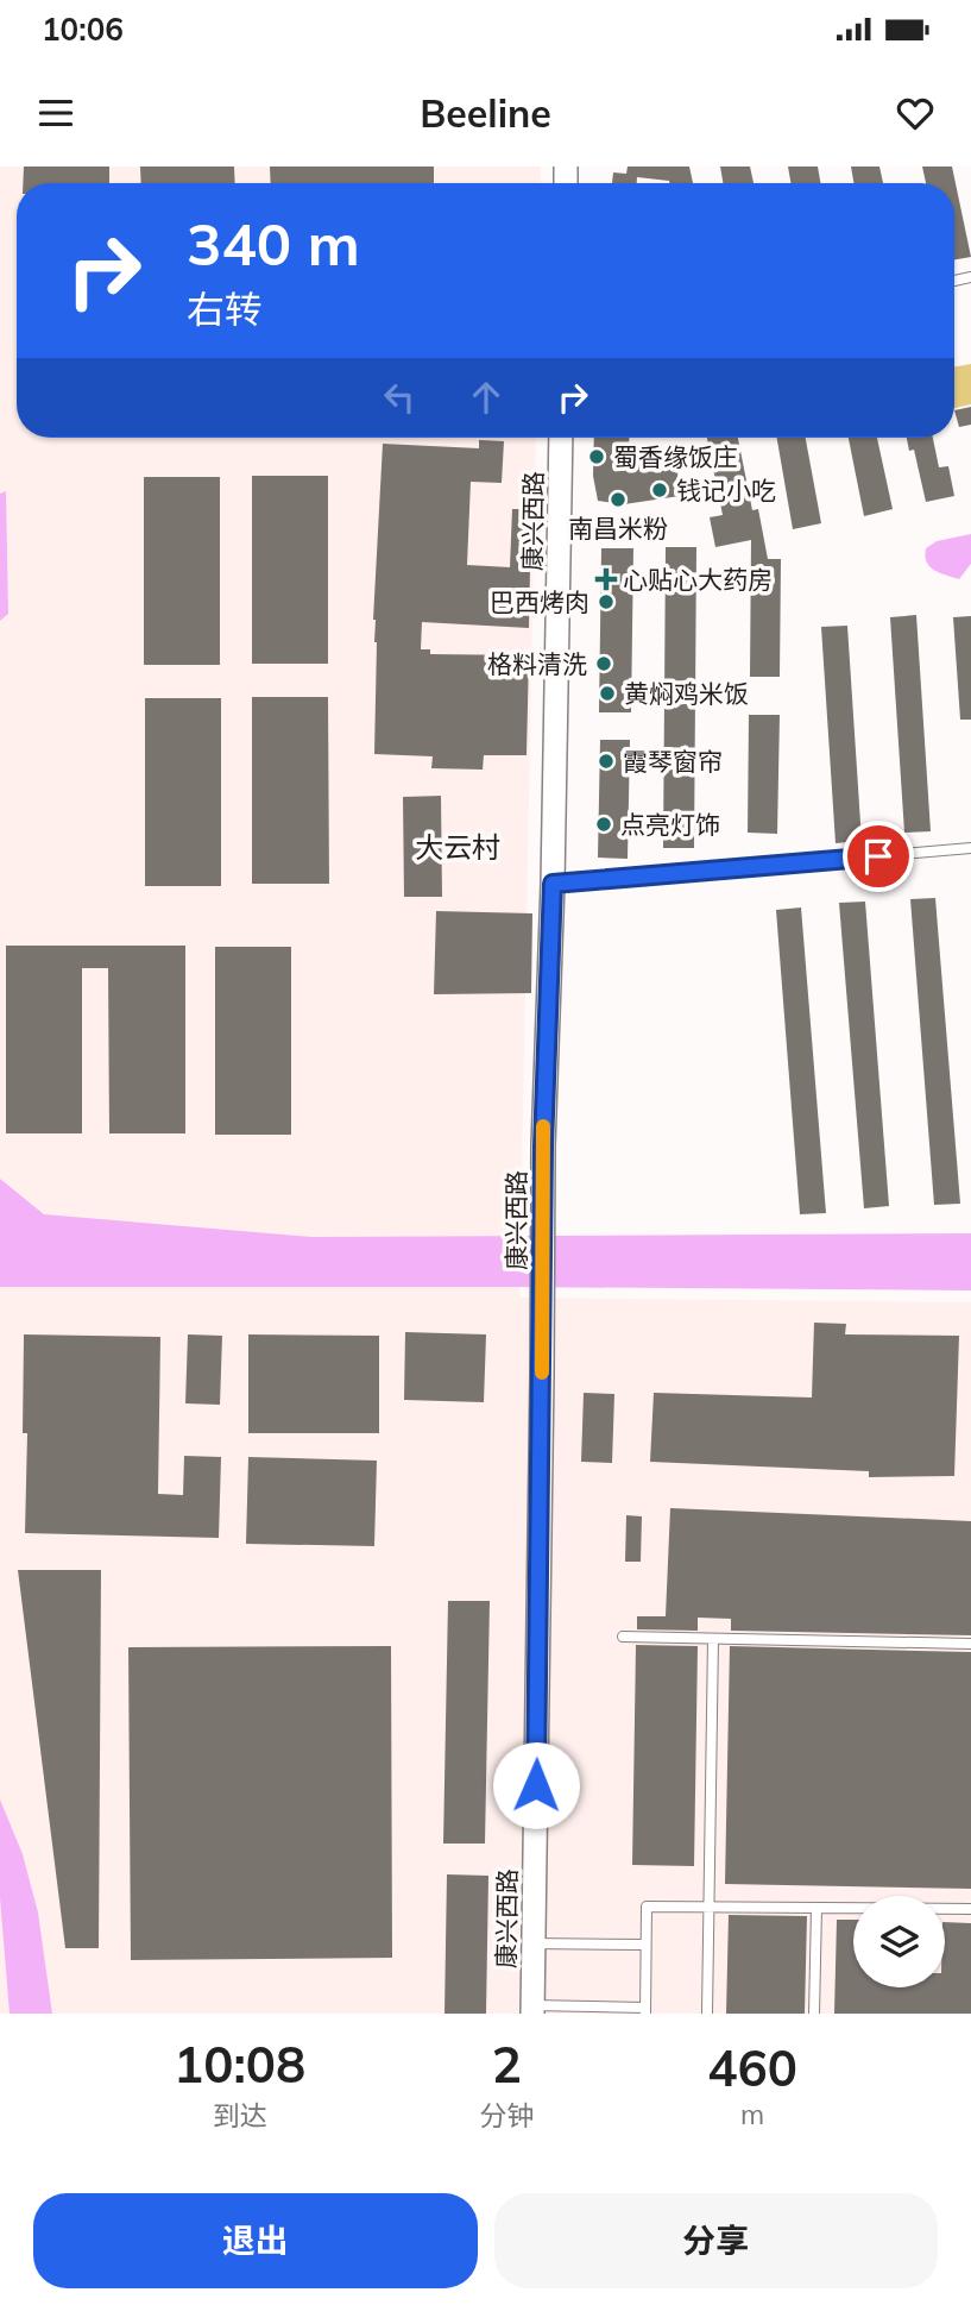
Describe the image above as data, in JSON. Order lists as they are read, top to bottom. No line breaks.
{"streets":{"street":["康兴西路"]},"districts":["大云村"],"places":{"other":["蜀香缘饭庄","钱记小吃","南昌米粉","巴西烤肉","格料清洗","黄焖鸡米饭","霞琴窗帘","点亮灯饰"],"health":["心贴心大药房"]},"page":{"status":"10:06","header":"Beeline","turn":["340 m","右转"],"eta":["10:08","到达","2","分钟","460","m"],"buttons":["退出","分享"]}}
